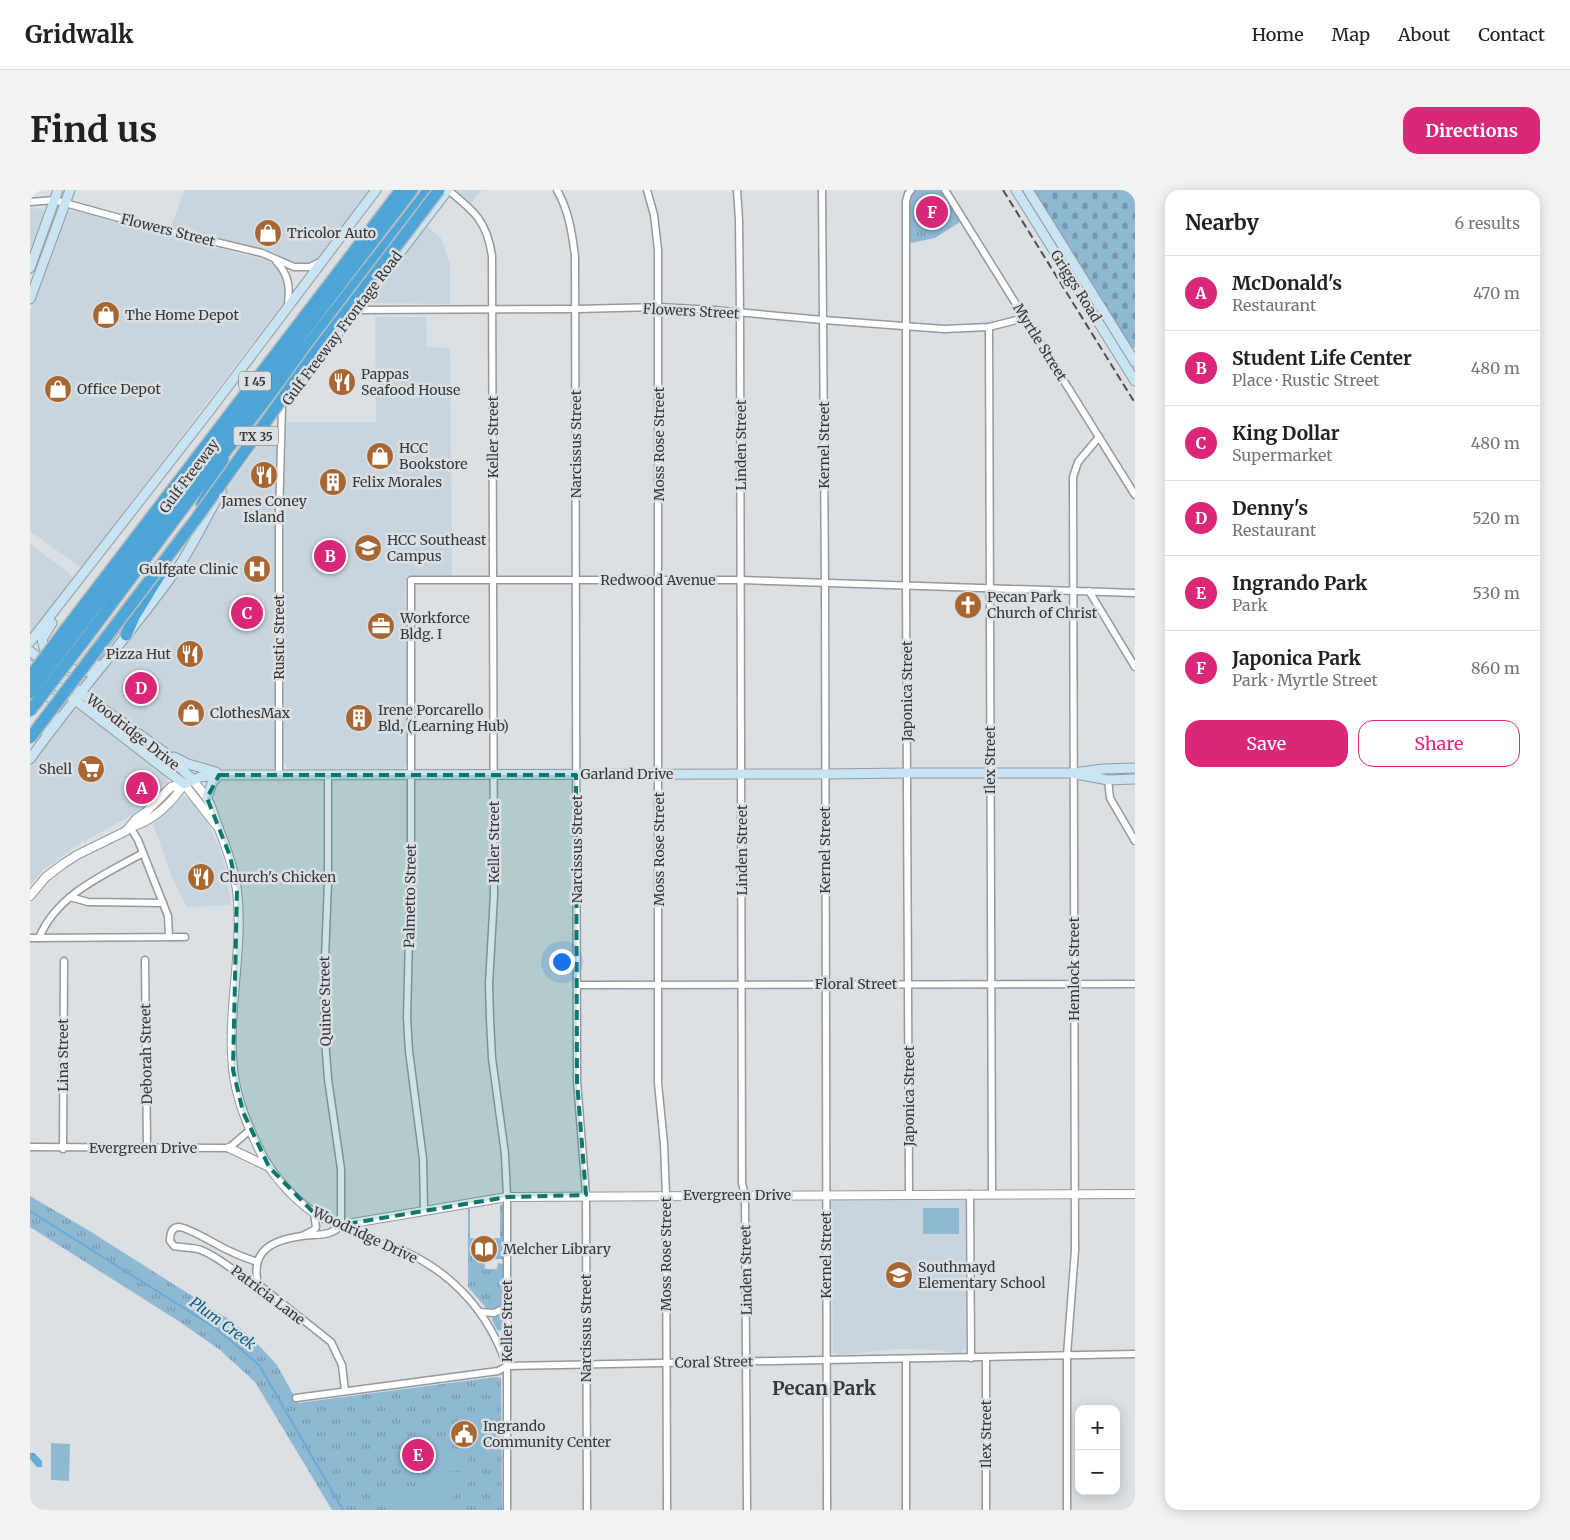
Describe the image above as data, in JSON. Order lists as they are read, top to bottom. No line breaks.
{"streets":{"highway":["I 45","TX 35","Gulf Freeway"],"main road":["Griggs Road","Gulf Freeway Frontage Road","Woodridge Drive","Garland Drive"],"street":["Flowers Street","Myrtle Street","Keller Street","Narcissus Street","Moss Rose Street","Linden Street","Kernel Street","Redwood Avenue","Rustic Street","Japonica Street","Ilex Street","Palmetto Street","Hemlock Street","Floral Street","Quince Street","Deborah Street","Lina Street","Evergreen Drive","Patricia Lane","Coral Street"]},"crossings":[["Flowers Street","Gulf Freeway Frontage Road"],["Flowers Street","Myrtle Street"],["Flowers Street","Keller Street"],["Flowers Street","Narcissus Street"],["Flowers Street","Moss Rose Street"],["Flowers Street","Linden Street"],["Flowers Street","Kernel Street"],["Flowers Street","Japonica Street"],["Flowers Street","Ilex Street"],["Gulf Freeway Frontage Road","Keller Street"],["Gulf Freeway Frontage Road","Rustic Street"],["Gulf Freeway Frontage Road","Woodridge Drive"],["Myrtle Street","Hemlock Street"],["Keller Street","Redwood Avenue"],["Keller Street","Woodridge Drive"],["Keller Street","Garland Drive"],["Keller Street","Evergreen Drive"],["Keller Street","Coral Street"],["Narcissus Street","Redwood Avenue"],["Narcissus Street","Garland Drive"],["Narcissus Street","Floral Street"],["Narcissus Street","Evergreen Drive"],["Narcissus Street","Coral Street"],["Moss Rose Street","Redwood Avenue"],["Moss Rose Street","Garland Drive"],["Moss Rose Street","Floral Street"],["Moss Rose Street","Evergreen Drive"],["Moss Rose Street","Coral Street"],["Linden Street","Redwood Avenue"],["Linden Street","Garland Drive"],["Linden Street","Floral Street"],["Linden Street","Evergreen Drive"],["Linden Street","Coral Street"],["Kernel Street","Redwood Avenue"],["Kernel Street","Garland Drive"],["Kernel Street","Floral Street"],["Kernel Street","Evergreen Drive"],["Kernel Street","Coral Street"],["Gulf Freeway","Woodridge Drive"],["Redwood Avenue","Japonica Street"],["Redwood Avenue","Ilex Street"],["Redwood Avenue","Palmetto Street"],["Rustic Street","Garland Drive"],["Japonica Street","Garland Drive"],["Japonica Street","Floral Street"],["Japonica Street","Evergreen Drive"],["Woodridge Drive","Garland Drive"],["Woodridge Drive","Quince Street"],["Woodridge Drive","Evergreen Drive"],["Woodridge Drive","Coral Street"],["Ilex Street","Garland Drive"],["Ilex Street","Floral Street"],["Ilex Street","Evergreen Drive"],["Ilex Street","Coral Street"],["Garland Drive","Palmetto Street"],["Garland Drive","Hemlock Street"],["Garland Drive","Quince Street"],["Palmetto Street","Evergreen Drive"],["Hemlock Street","Floral Street"],["Hemlock Street","Evergreen Drive"],["Hemlock Street","Coral Street"],["Quince Street","Evergreen Drive"],["Deborah Street","Evergreen Drive"],["Lina Street","Evergreen Drive"],["Patricia Lane","Coral Street"]],"districts":["Pecan Park"],"water":["Plum Creek"],"places":{"shop":["Tricolor Auto","The Home Depot","Office Depot","HCC Bookstore","ClothesMax"],"restaurant":["Pappas Seafood House","James Coney Island","Pizza Hut","Church's Chicken"],"building":["Felix Morales","Irene Porcarello Bld, (Learning Hub)"],"school or university":["HCC Southeast Campus","Southmayd Elementary School"],"hospital":["Gulfgate Clinic"],"church":["Pecan Park Church of Christ"],"office":["Workforce Bldg. I"],"supermarket":["Shell"],"library":["Melcher Library"],"public building":["Ingrando Community Center"]},"page":{"header":"Gridwalk","nav":["Home","Map","About","Contact"],"buttons":["Directions",["Save","Share"]],"title":"Find us","heading":["Nearby","6 results"],"pins":["F","B","C","D","A","E"],"list":[{"mark":"A","name":"McDonald's","note":"Restaurant","value":"470 m"},{"mark":"B","name":"Student Life Center","note":"Place · Rustic Street","value":"480 m"},{"mark":"C","name":"King Dollar","note":"Supermarket","value":"480 m"},{"mark":"D","name":"Denny's","note":"Restaurant","value":"520 m"},{"mark":"E","name":"Ingrando Park","note":"Park","value":"530 m"},{"mark":"F","name":"Japonica Park","note":"Park · Myrtle Street","value":"860 m"}],"map_buttons":["+","−"]}}
